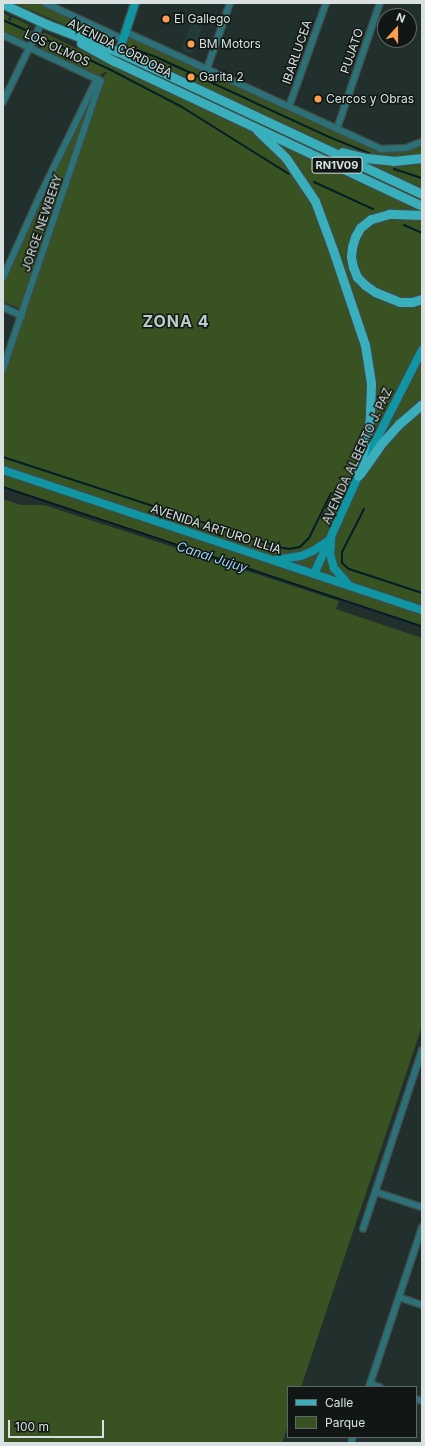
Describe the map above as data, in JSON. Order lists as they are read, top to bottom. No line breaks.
{"streets":{"main road":["AVENIDA CÓRDOBA","RN1V09","AVENIDA ALBERTO J. PAZ","AVENIDA ARTURO ILLIA"],"street":["LOS OLMOS","PUJATO","IBARLUCEA","JORGE NEWBERY"]},"crossings":[["LOS OLMOS","JORGE NEWBERY"],["AVENIDA ALBERTO J. PAZ","AVENIDA ARTURO ILLIA"]],"districts":["ZONA 4"],"water":["Canal Jujuy"],"places":["El Gallego","BM Motors","Garita 2","Cercos y Obras"],"legend":["Calle","Parque"],"scale_bar":"100 m","north":"top"}
